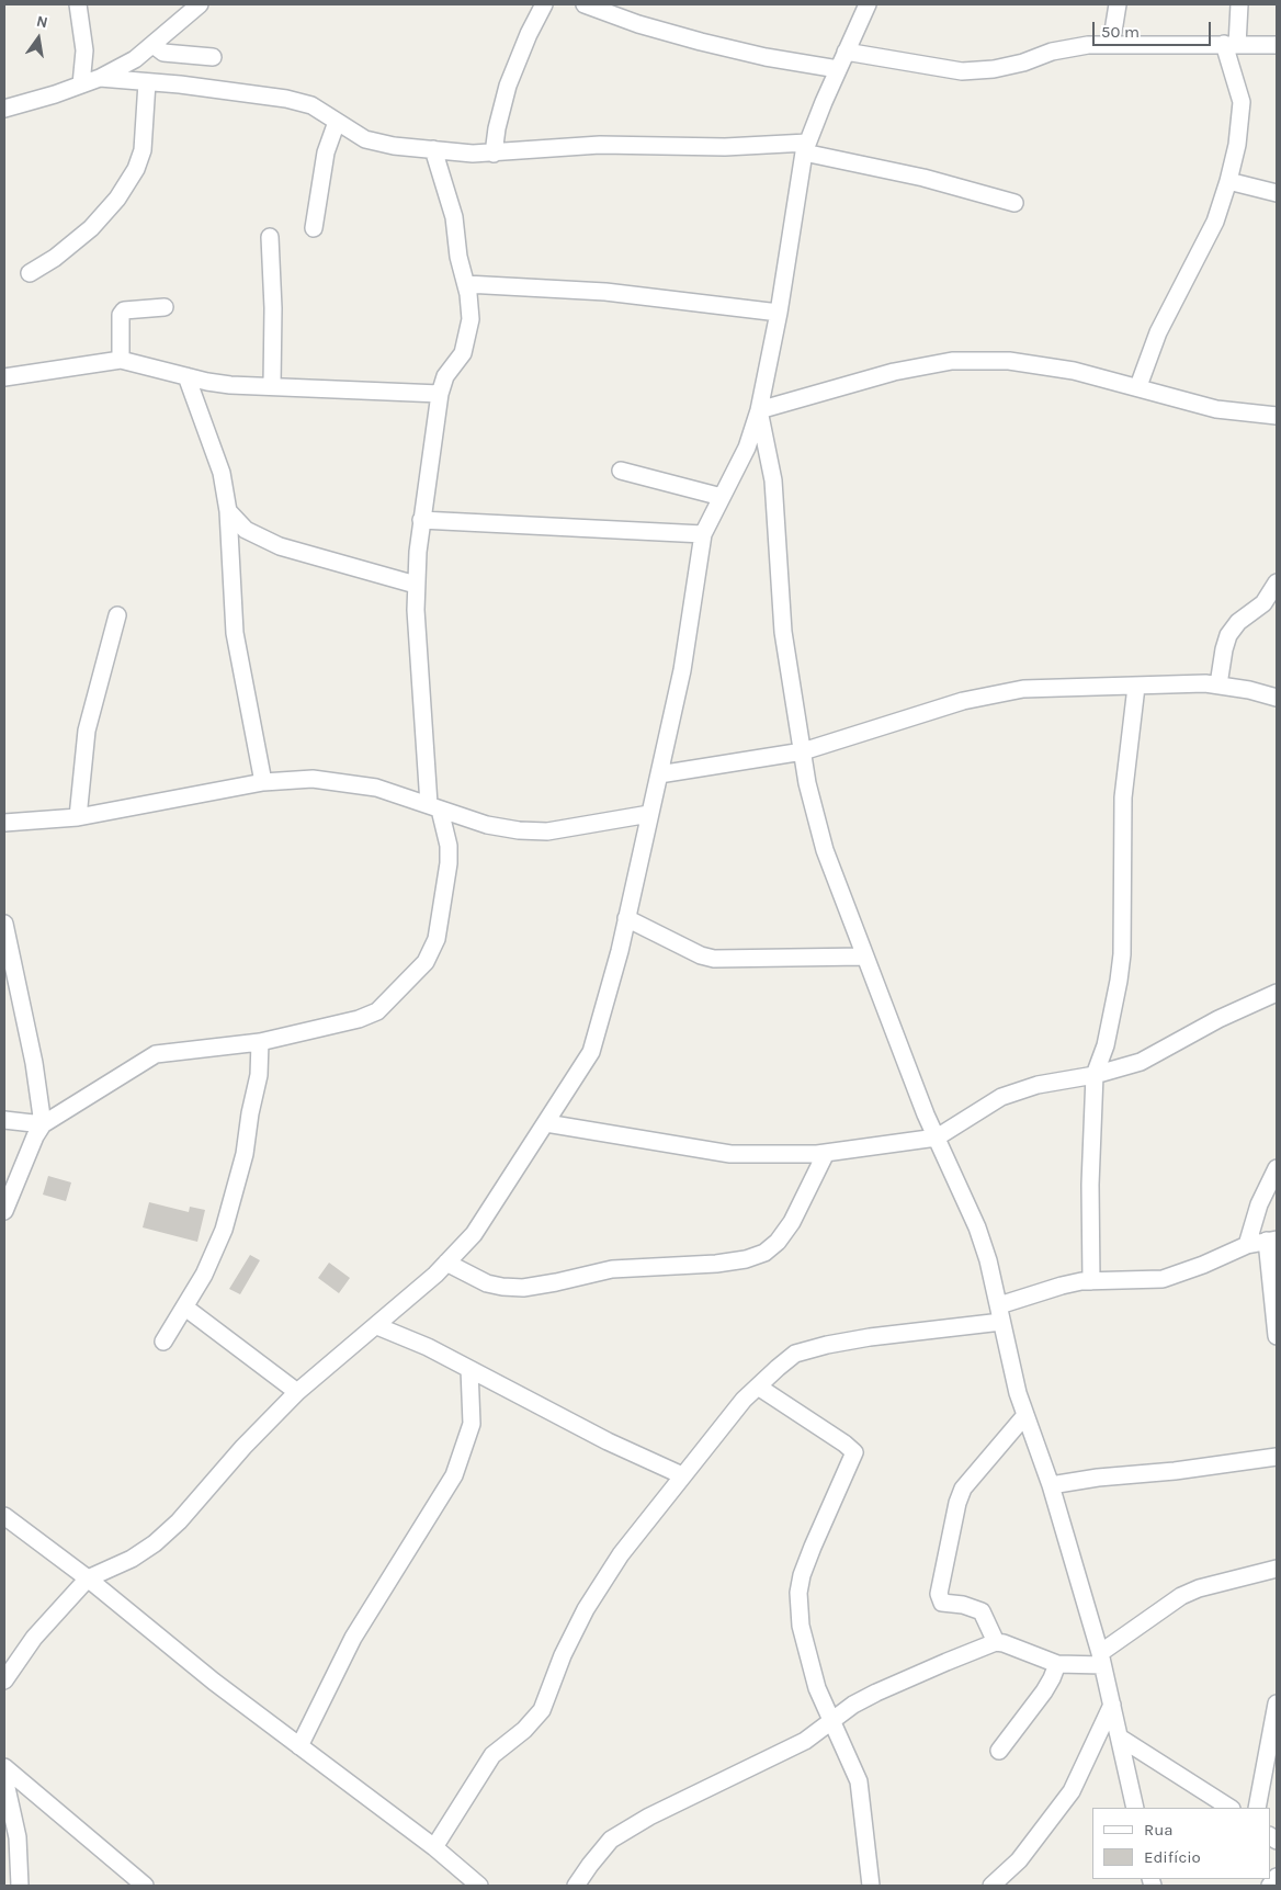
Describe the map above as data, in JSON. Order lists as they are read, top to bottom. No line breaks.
{"legend":["Rua","Edifício"],"scale_bar":"50 m","north":"top"}
